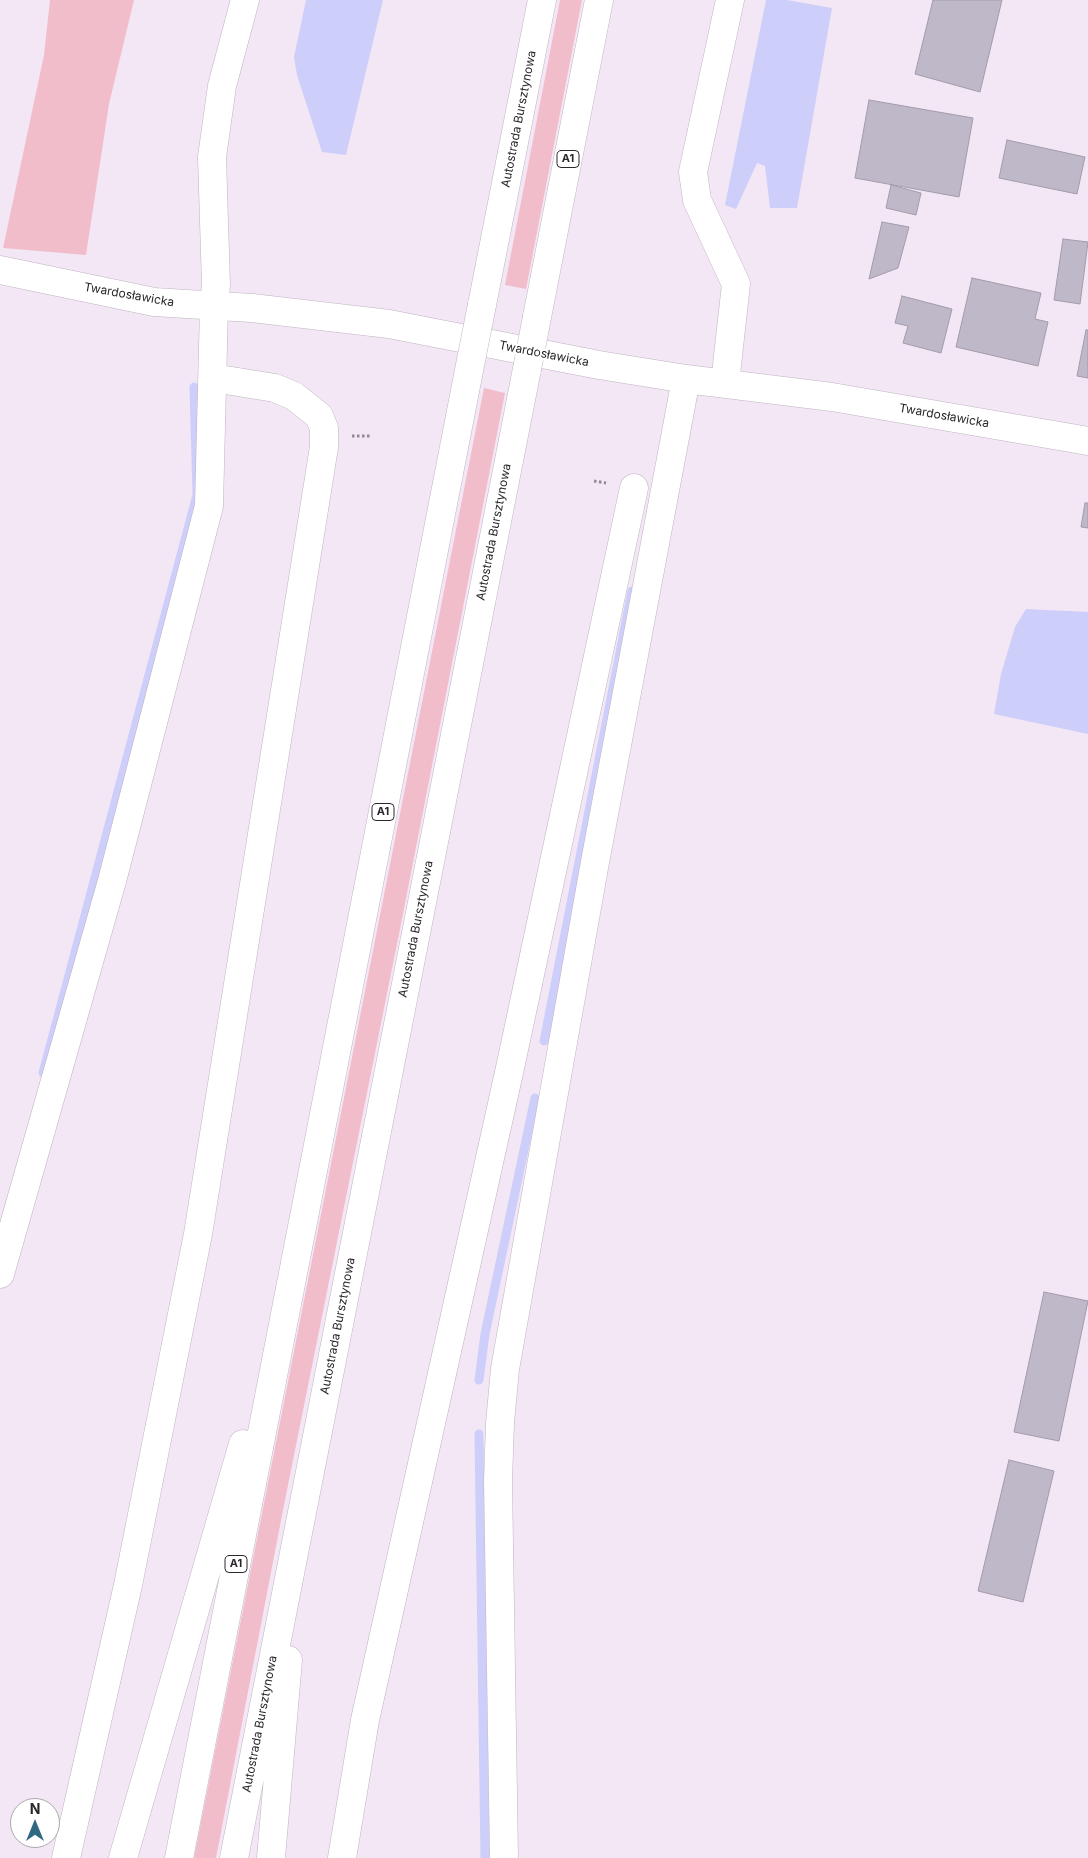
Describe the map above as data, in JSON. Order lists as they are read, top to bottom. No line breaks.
{"streets":{"main road":["Autostrada Bursztynowa","A1","Twardosławicka"]},"north":"top"}
